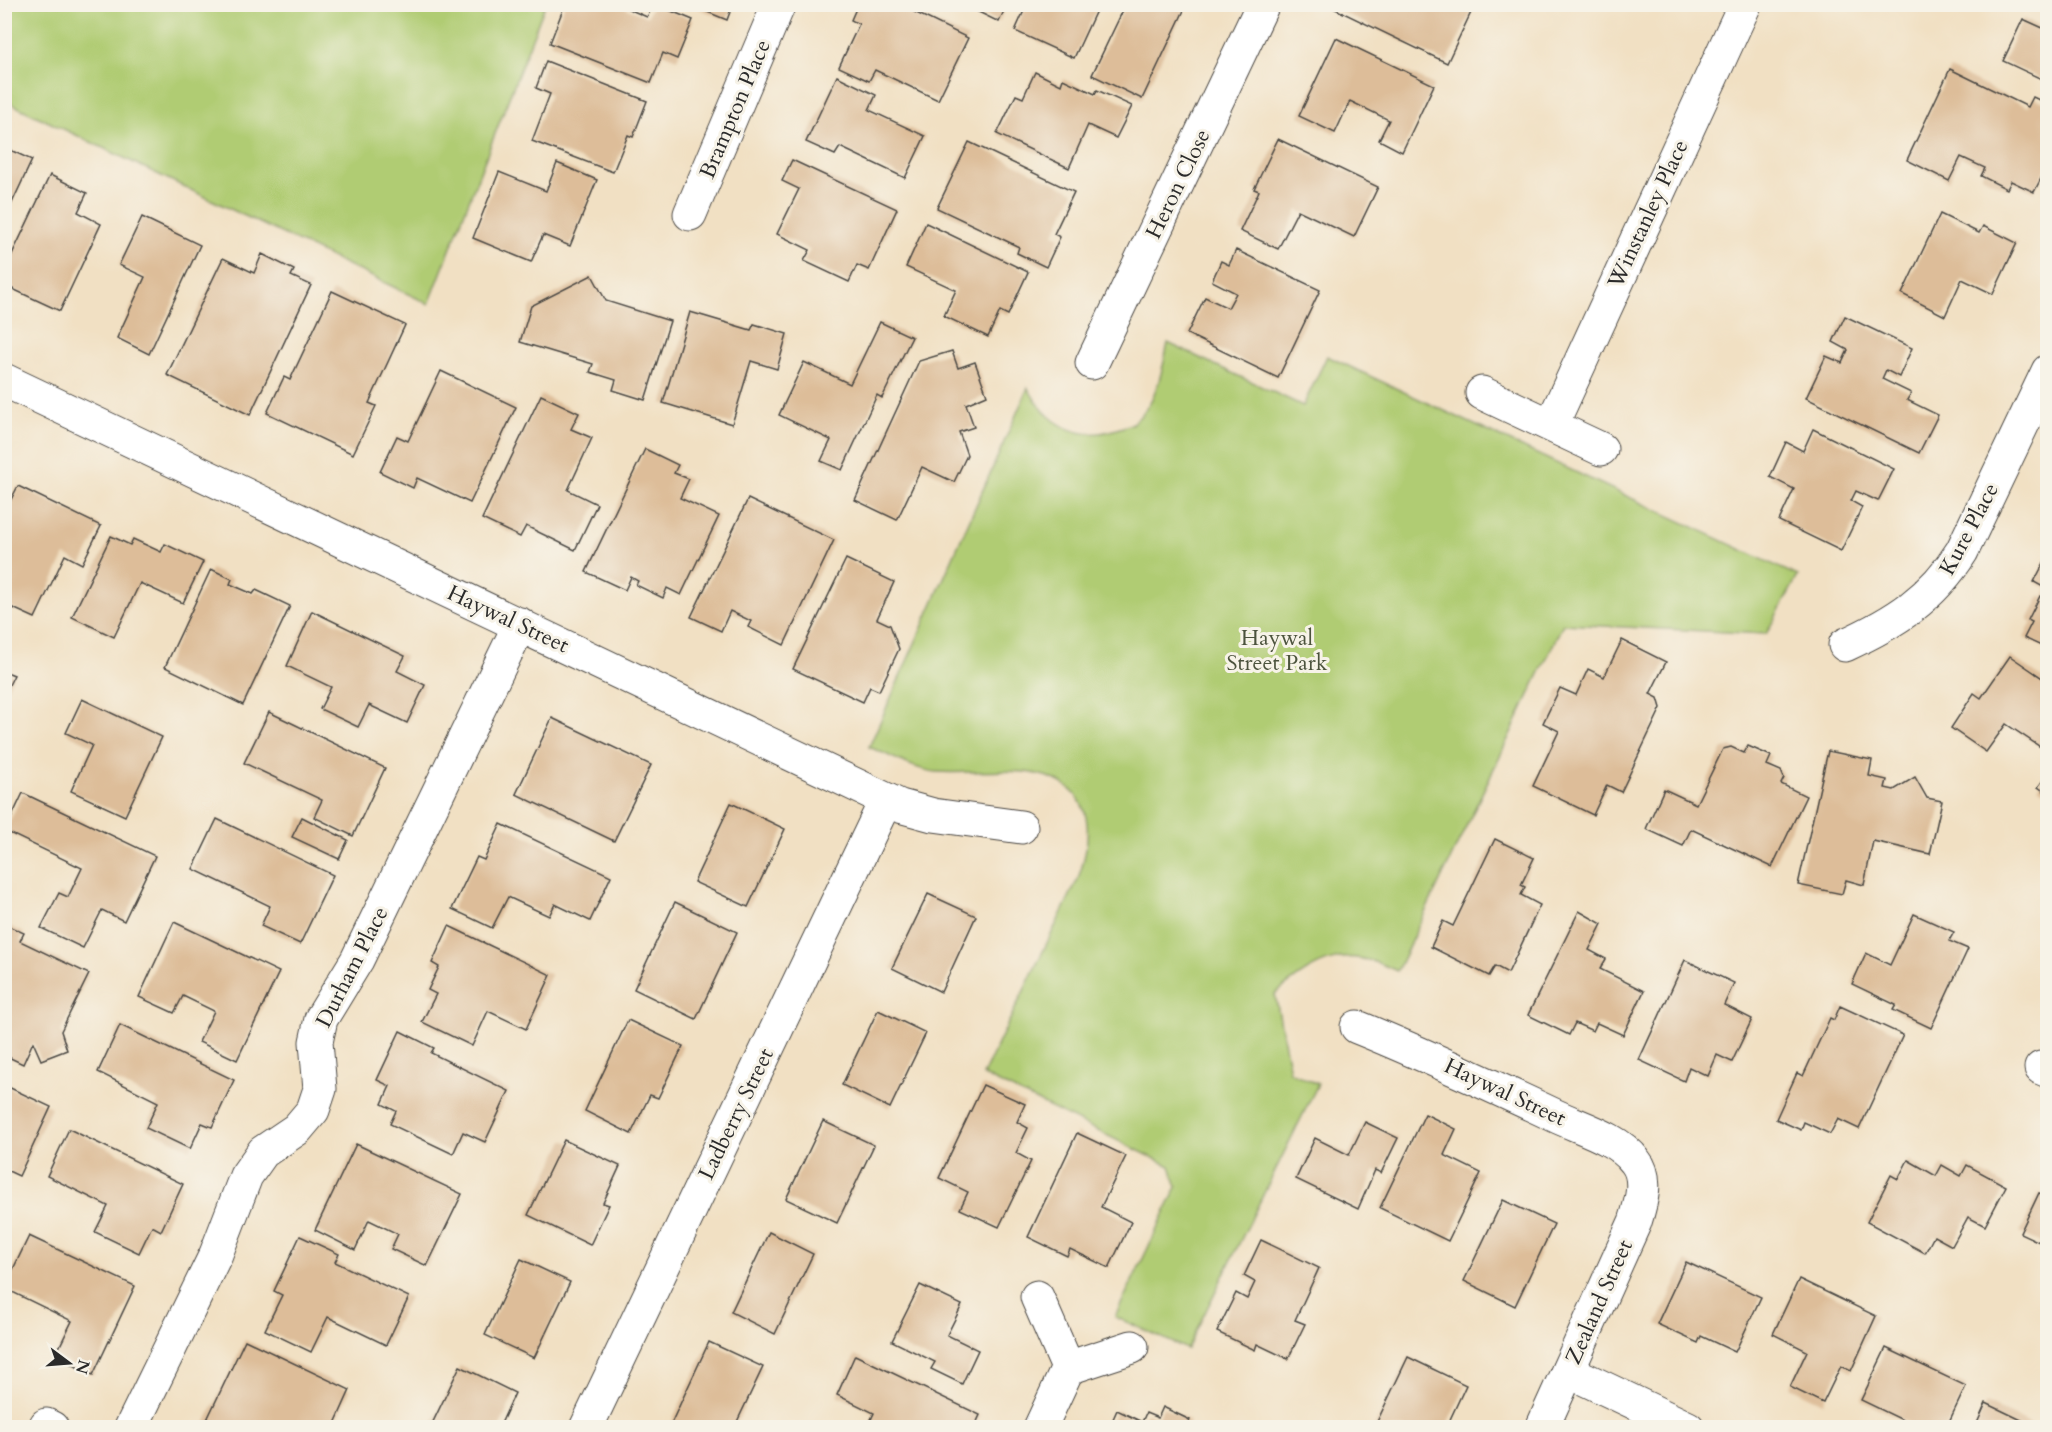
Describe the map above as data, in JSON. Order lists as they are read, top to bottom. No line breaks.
{"streets":{"street":["Brampton Place","Heron Close","Winstanley Place","Kure Place","Haywal Street","Durham Place","Ladberry Street","Zealand Street"]},"crossings":[["Haywal Street","Durham Place"],["Haywal Street","Ladberry Street"],["Haywal Street","Zealand Street"]],"parks":["Haywal Street Park"],"north":"right"}
